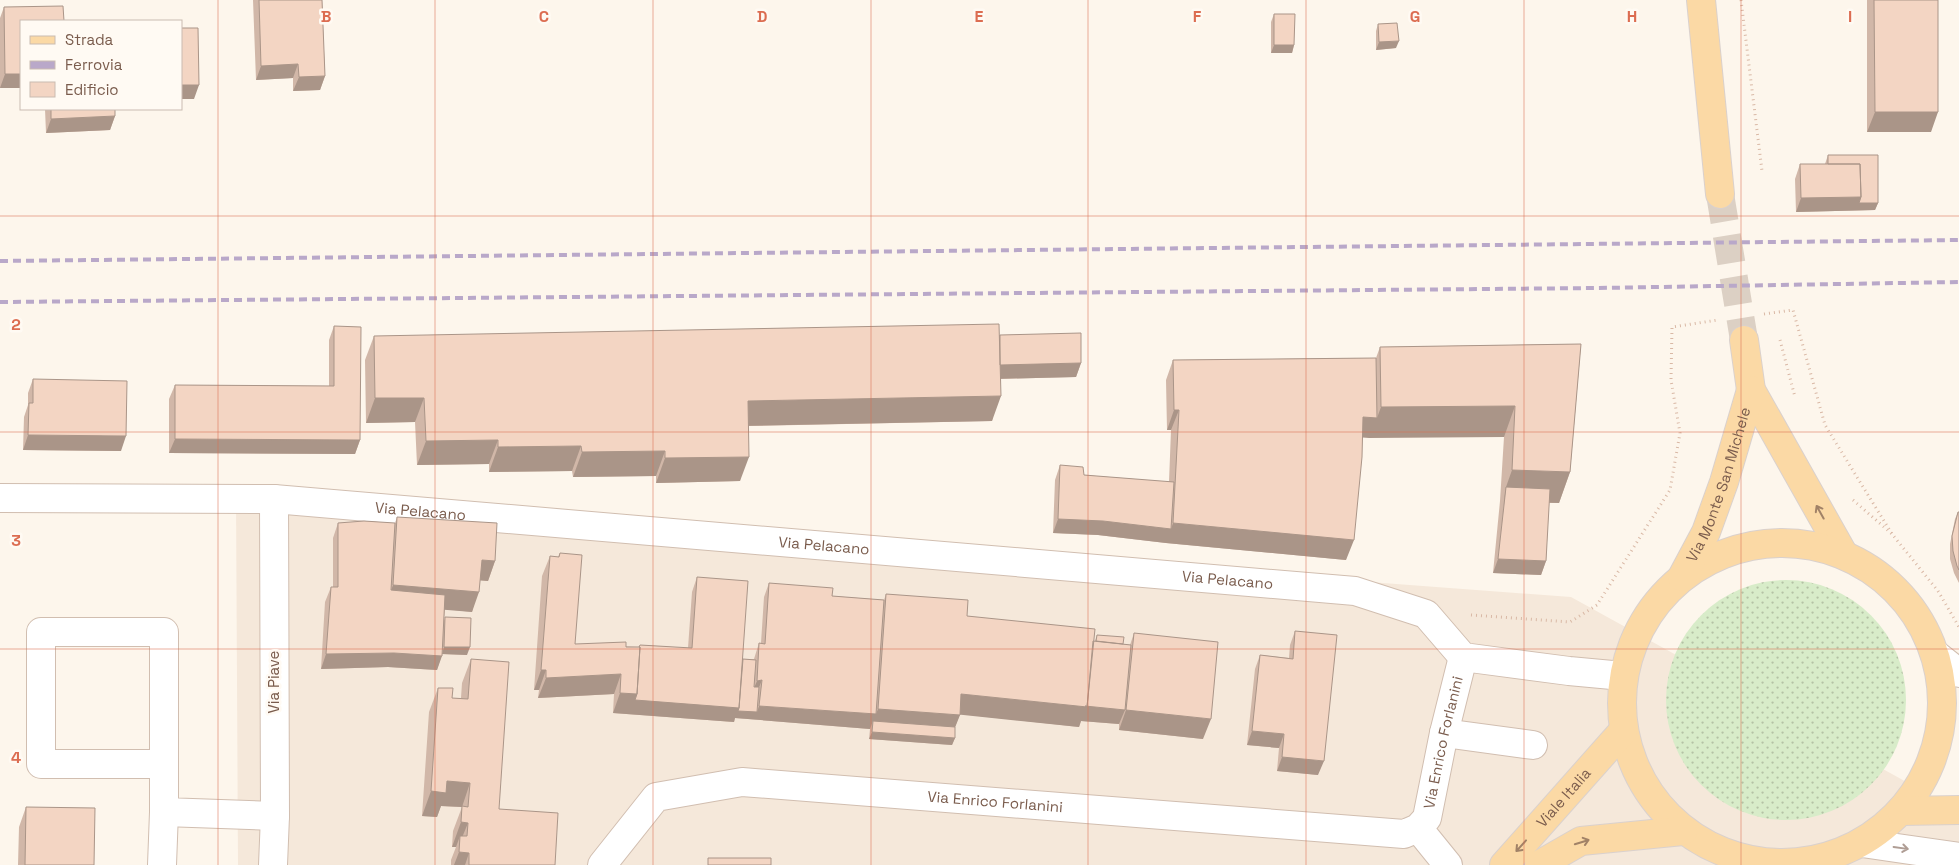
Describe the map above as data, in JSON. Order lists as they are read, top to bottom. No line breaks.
{"streets":{"main road":["Via Monte San Michele","Viale Italia"],"street":["Via Pelacano","Via Piave","Via Enrico Forlanini"]},"crossings":[["Via Pelacano","Via Piave"],["Via Pelacano","Via Enrico Forlanini"]],"one_way":["Via Monte San Michele","Viale Italia"],"legend":["Strada","Ferrovia","Edificio"],"grid":{"columns":["B","C","D","E","F","G","H","I"],"rows":["2","3","4"]}}
